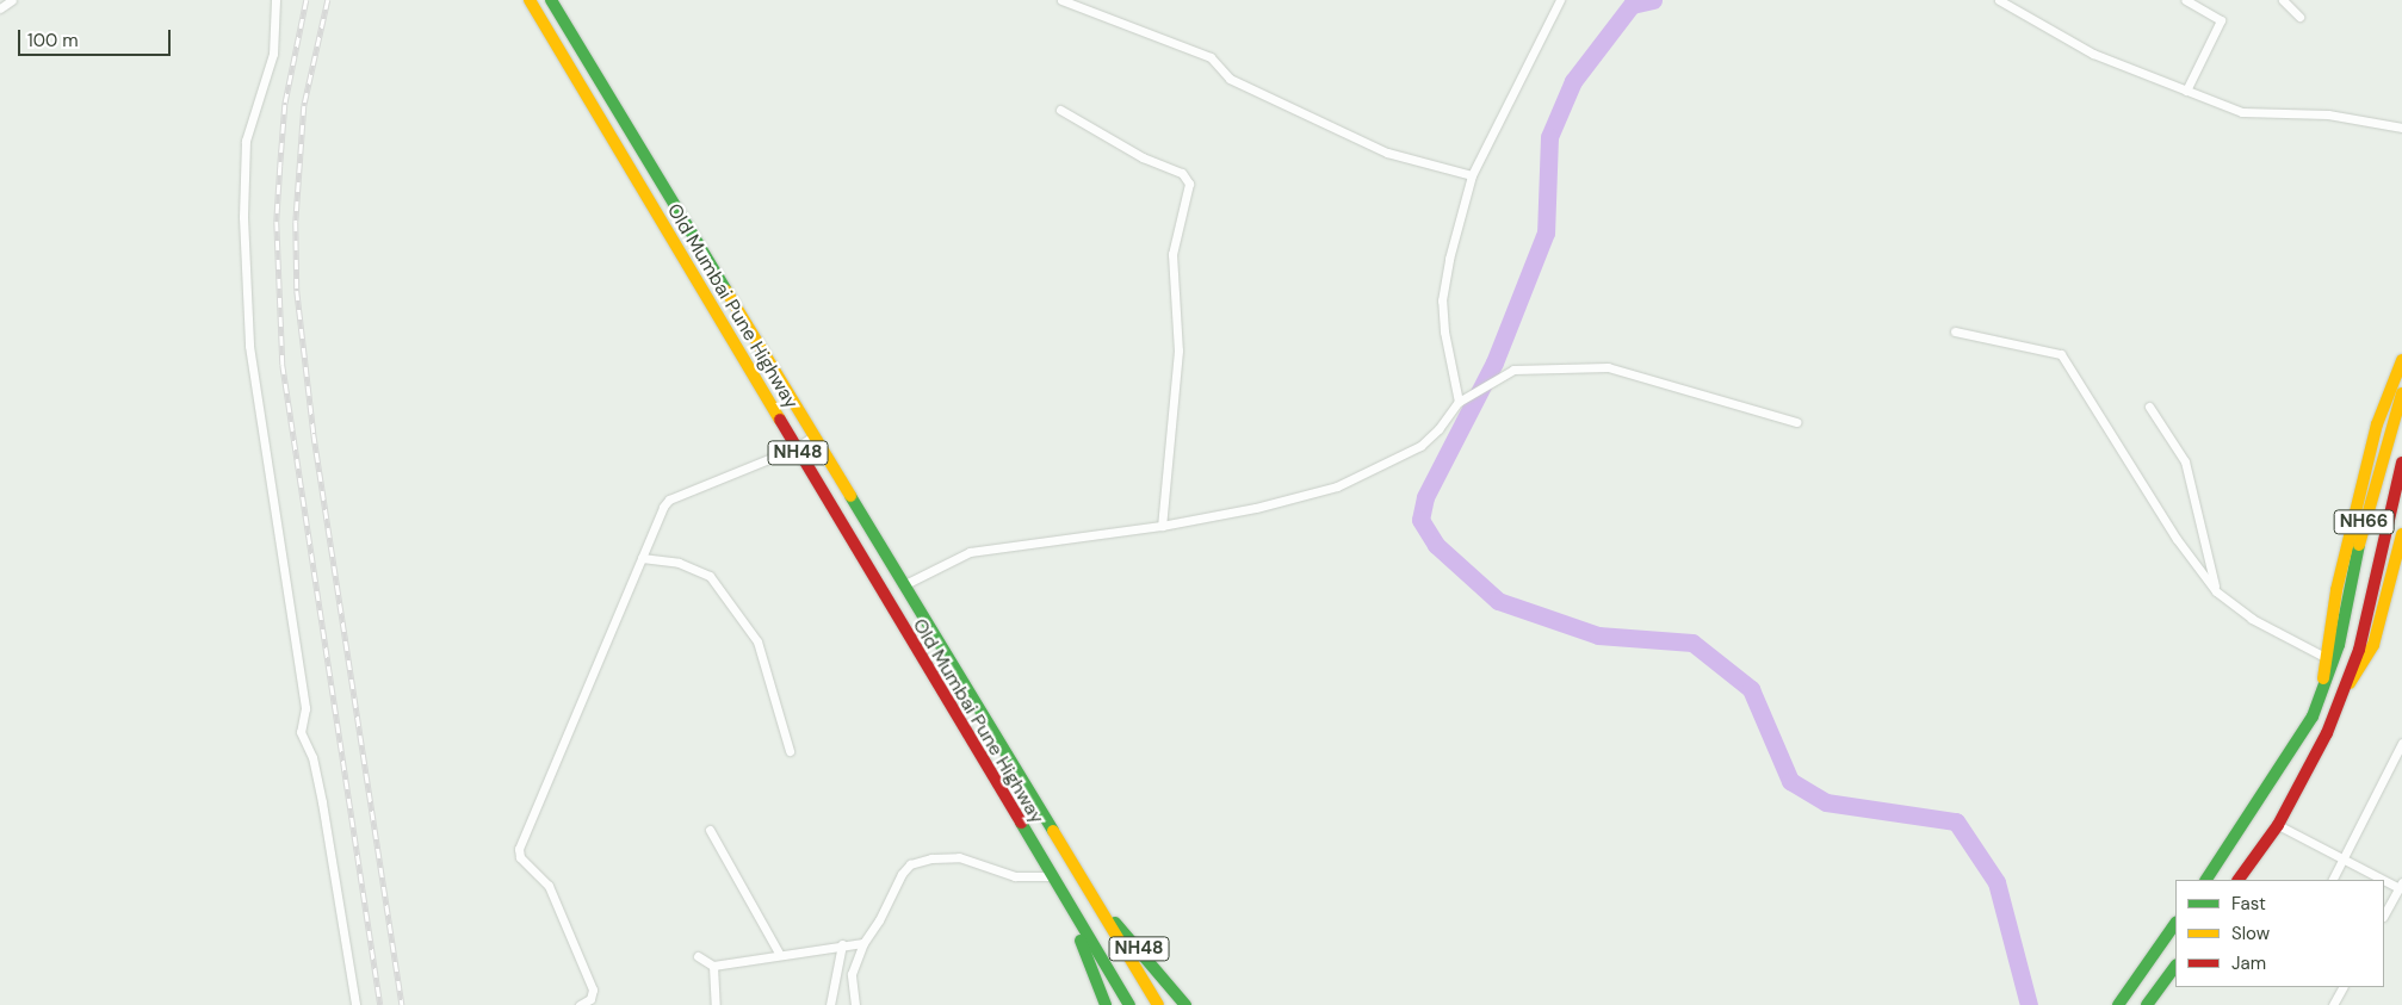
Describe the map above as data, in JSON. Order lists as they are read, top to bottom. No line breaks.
{"streets":{"main road":["Old Mumbai Pune Highway","NH48","NH66"]},"crossings":[["Old Mumbai Pune Highway","NH48"]],"legend":["Fast","Slow","Jam"],"scale_bar":"100 m"}
